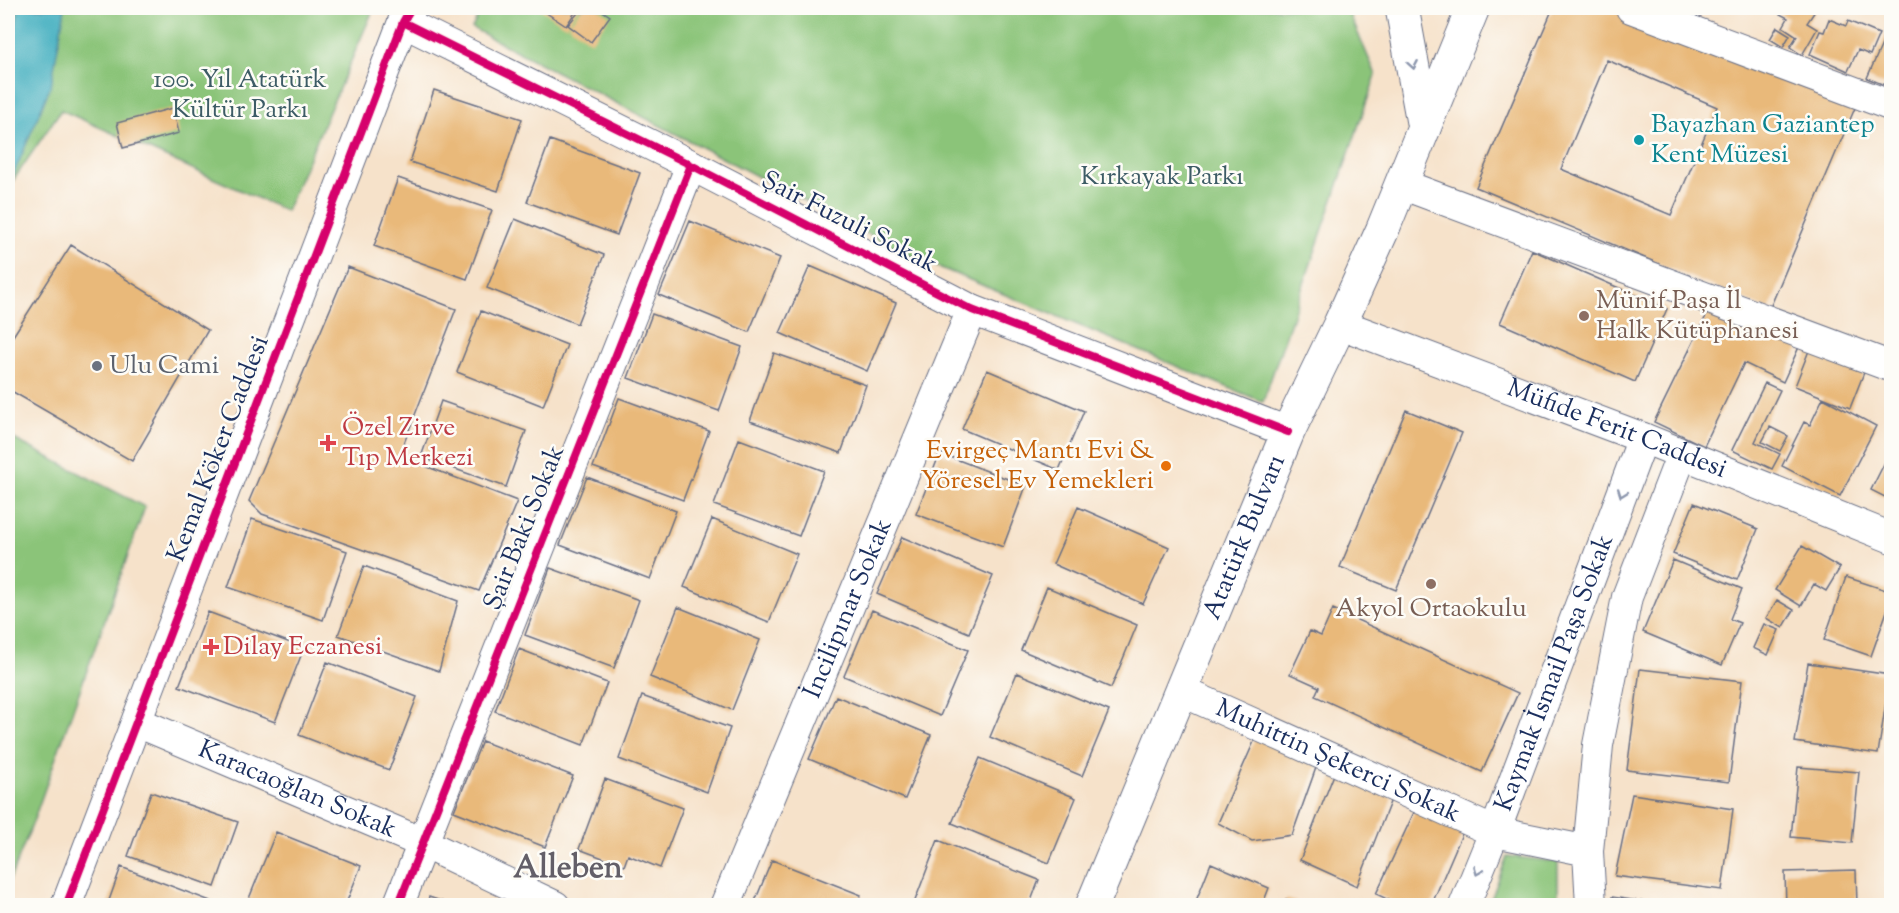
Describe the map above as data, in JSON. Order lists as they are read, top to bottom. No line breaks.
{"streets":{"main road":["Atatürk Bulvarı"],"street":["Şair Fuzuli Sokak","Müfide Ferit Caddesi","Kemal Köker Caddesi","Şair Baki Sokak","İncilipınar Sokak","Kaymak İsmail Paşa Sokak","Muhittin Şekerci Sokak","Karacaoğlan Sokak"]},"crossings":[["Şair Fuzuli Sokak","Kemal Köker Caddesi"],["Şair Fuzuli Sokak","Şair Baki Sokak"],["Şair Fuzuli Sokak","Atatürk Bulvarı"],["Şair Fuzuli Sokak","İncilipınar Sokak"],["Müfide Ferit Caddesi","Atatürk Bulvarı"],["Müfide Ferit Caddesi","Kaymak İsmail Paşa Sokak"],["Kemal Köker Caddesi","Karacaoğlan Sokak"],["Şair Baki Sokak","Karacaoğlan Sokak"],["Atatürk Bulvarı","Muhittin Şekerci Sokak"],["Kaymak İsmail Paşa Sokak","Muhittin Şekerci Sokak"]],"districts":["Alleben"],"parks":["100. Yıl Atatürk Kültür Parkı","Kırkayak Parkı"],"places":{"other":["Bayazhan Gaziantep Kent Müzesi","Münif Paşa İl Halk Kütüphanesi","Ulu Cami","Evirgeç Mantı Evi & Yöresel Ev Yemekleri","Akyol Ortaokulu"],"health":["Özel Zirve Tıp Merkezi","Dilay Eczanesi"]}}
